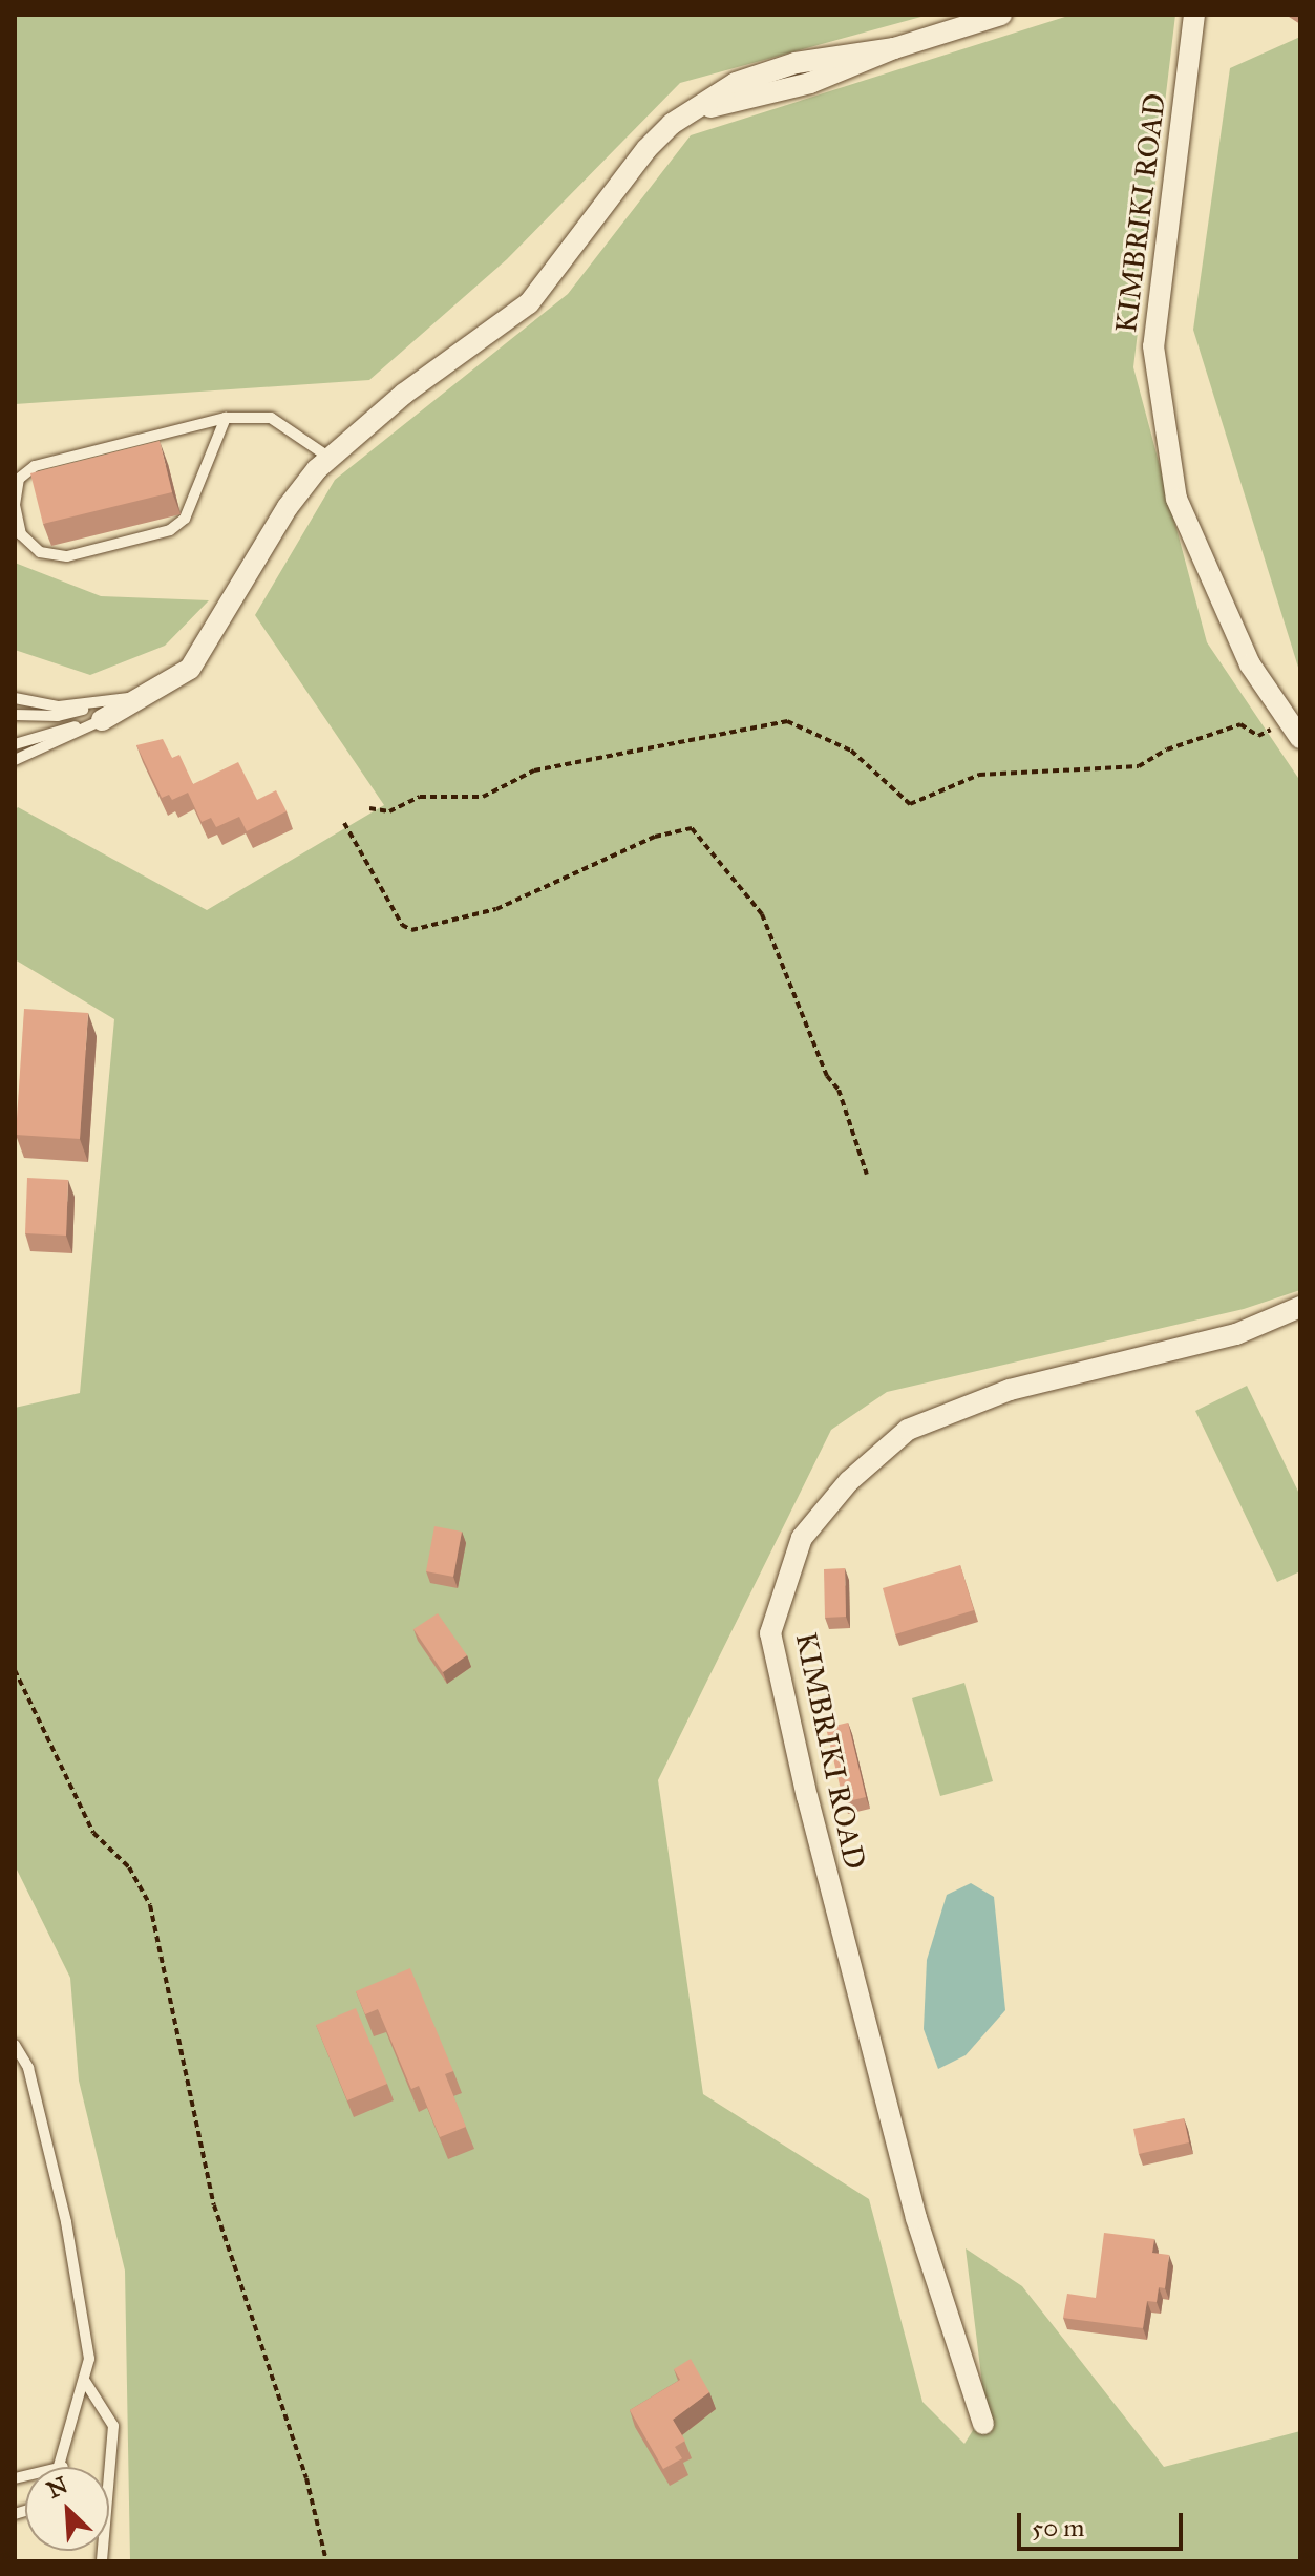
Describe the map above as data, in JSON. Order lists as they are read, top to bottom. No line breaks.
{"streets":{"street":["KIMBRIKI ROAD"]},"scale_bar":"50 m","north":"top left"}
